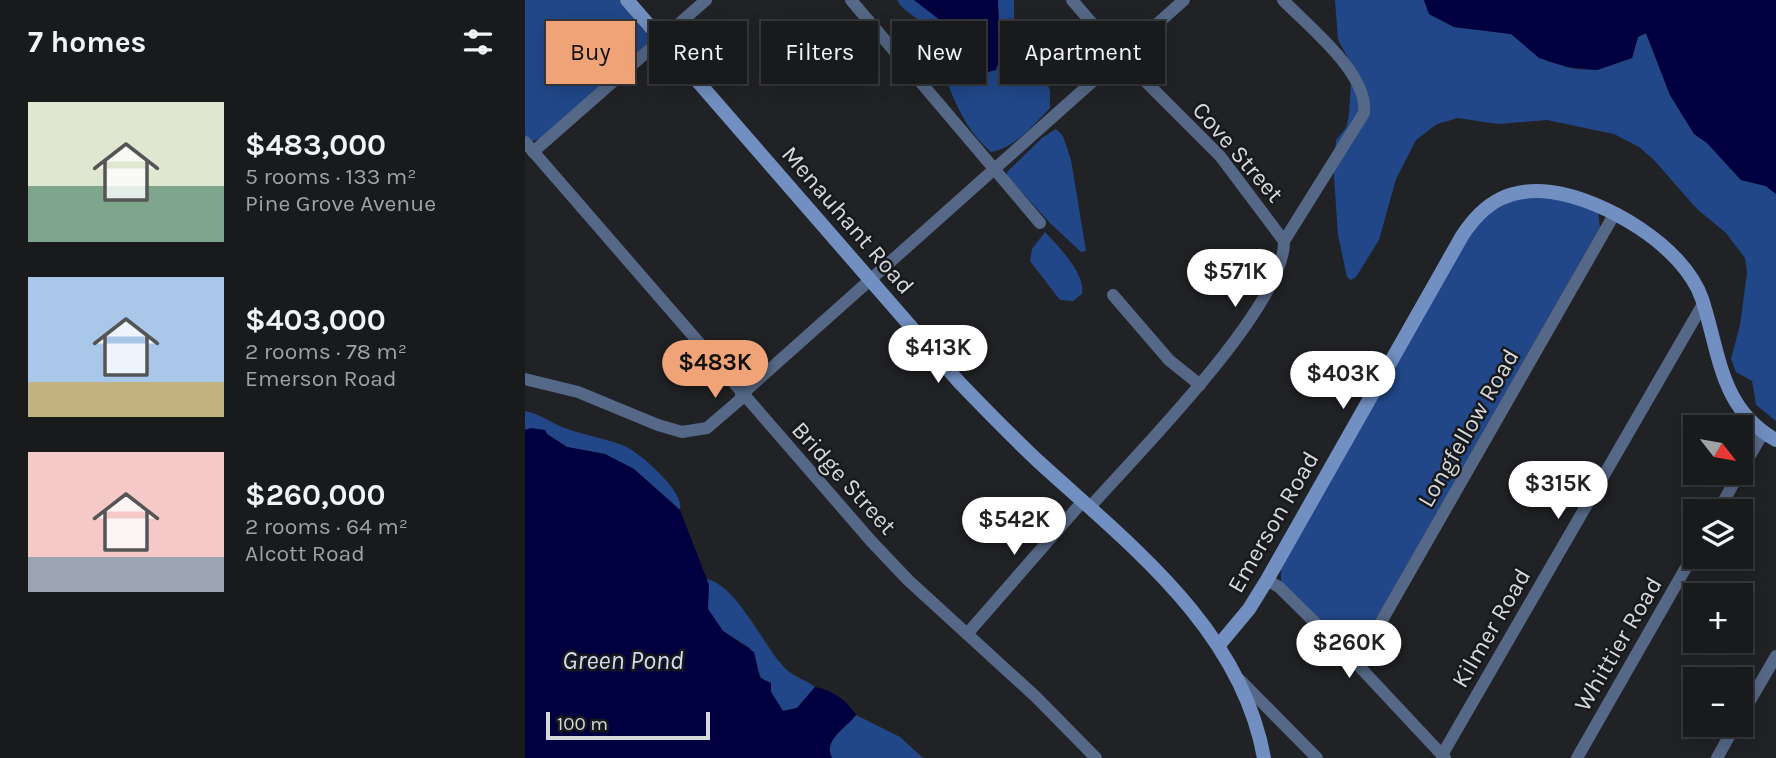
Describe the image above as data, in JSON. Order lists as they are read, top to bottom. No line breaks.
{"streets":{"main road":["Menauhant Road","Emerson Road"],"street":["Cove Street","Longfellow Road","Bridge Street","Kilmer Road","Whittier Road"]},"crossings":[["Menauhant Road","Emerson Road"],["Longfellow Road","Emerson Road"]],"water":["Green Pond"],"scale_bar":"100 m","north":"bottom right","page":{"heading":"7 homes","chip":["Buy","Rent","Filters","New","Apartment"],"list":[{"name":"$483,000","note":"5 rooms · 133 m² · Pine Grove Avenue"},{"name":"$403,000","note":"2 rooms · 78 m² · Emerson Road"},{"name":"$260,000","note":"2 rooms · 64 m² · Alcott Road"}],"price":["$571K","$413K","$483K","$403K","$315K","$542K","$260K"],"map_buttons":["+","−"],"scale":"100 m"}}
